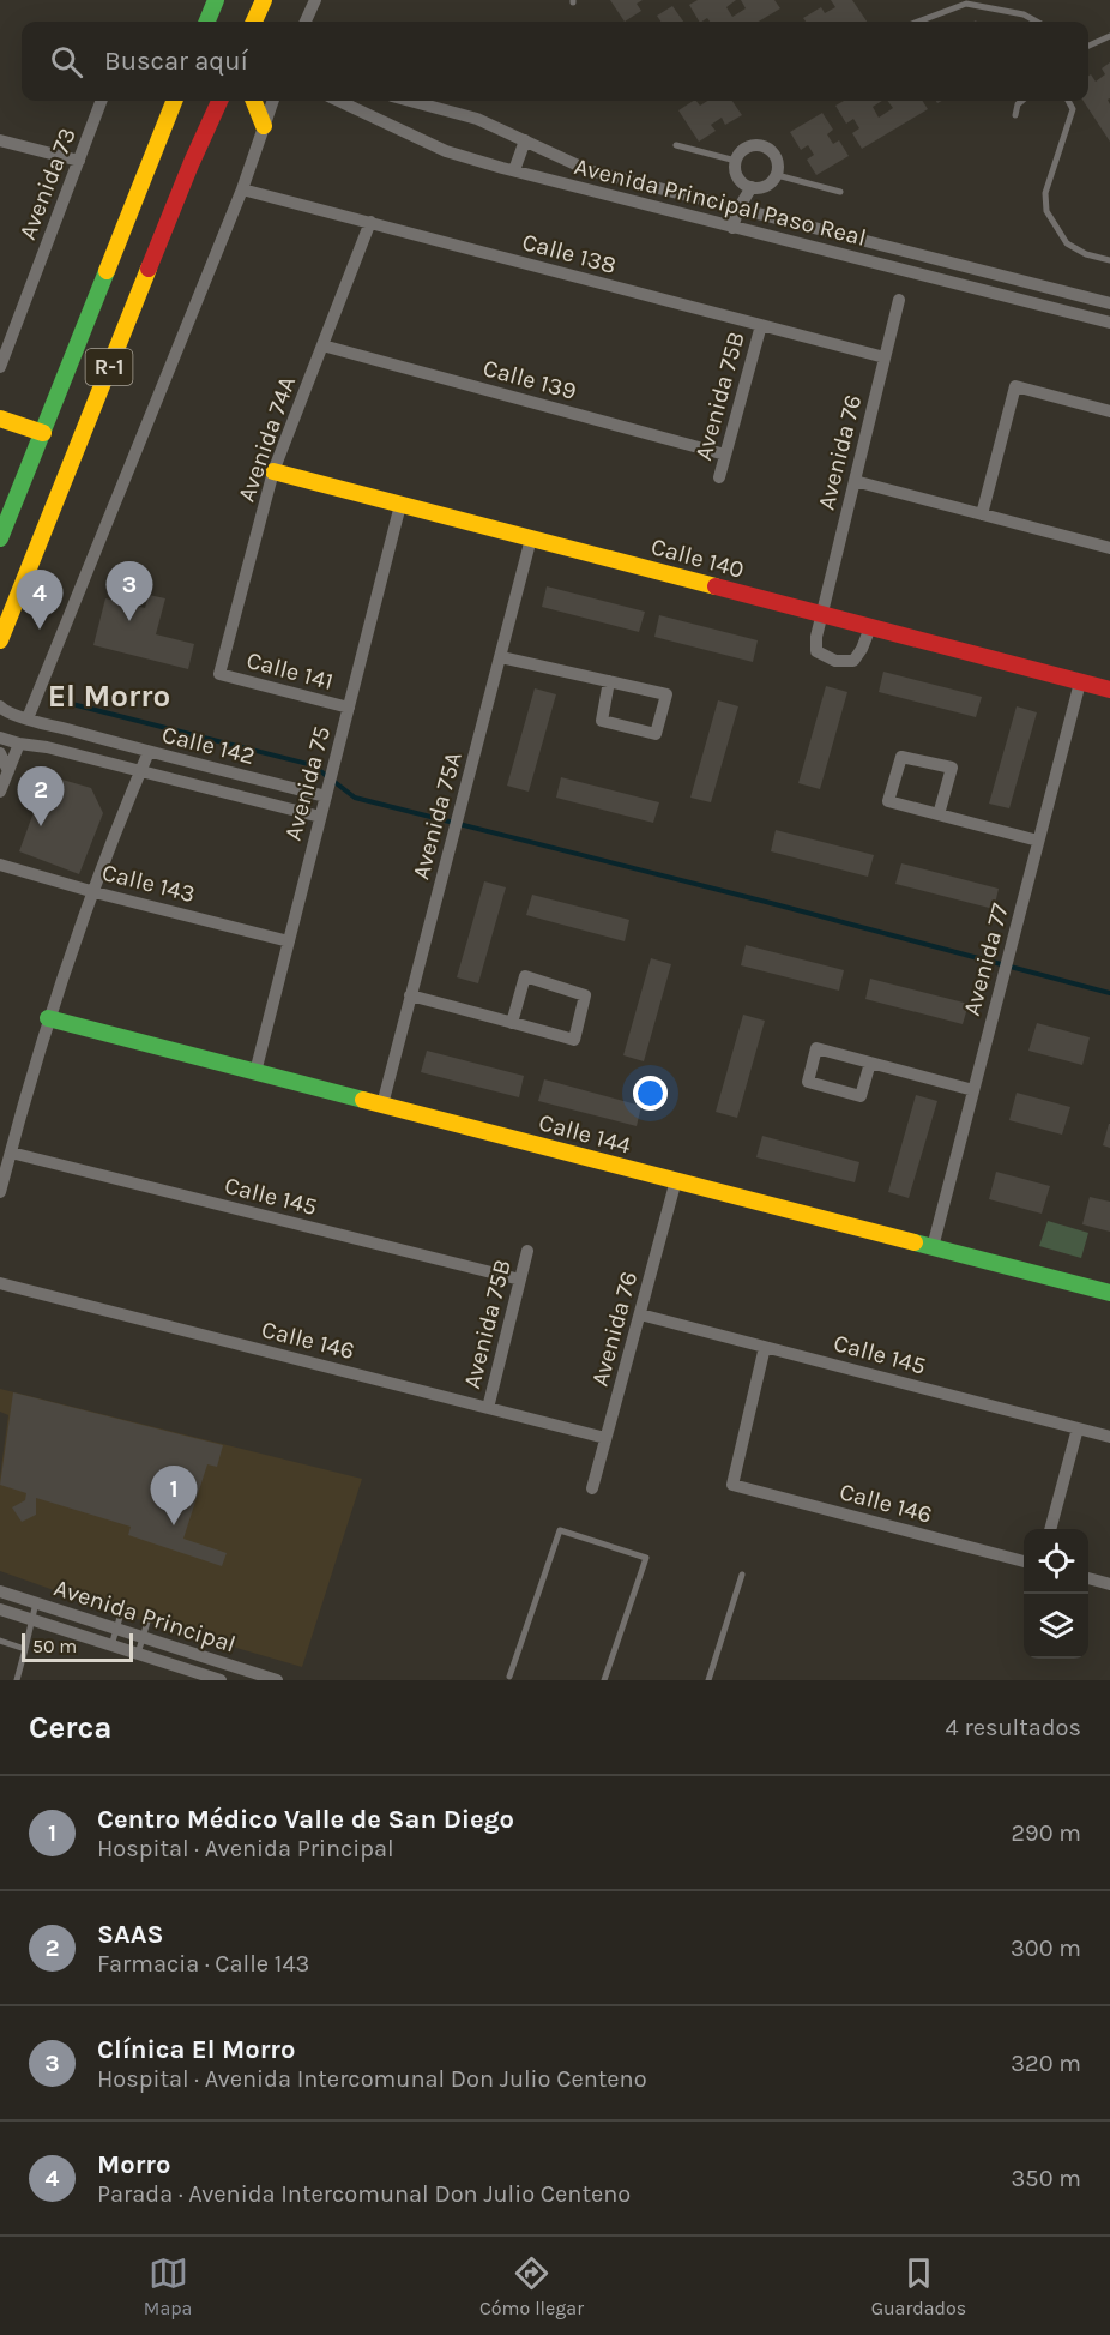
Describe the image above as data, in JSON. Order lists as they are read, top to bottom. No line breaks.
{"streets":{"street":["Avenida 73","Avenida Principal Paso Real","Calle 138","R-1","Calle 139","Avenida 75B","Avenida 74A","Avenida 76","Calle 140","Calle 141","Calle 142","Avenida 75","Avenida 75A","Calle 143","Avenida 77","Calle 144","Calle 145","Calle 146","Avenida Principal"]},"crossings":[["Calle 138","Avenida 75B"],["Calle 138","Avenida 74A"],["Calle 138","Avenida 76"],["Calle 139","Avenida 75B"],["Calle 139","Avenida 74A"],["Avenida 75B","Calle 145"],["Avenida 75B","Calle 146"],["Avenida 74A","Calle 140"],["Avenida 74A","Calle 141"],["Avenida 76","Calle 140"],["Avenida 76","Calle 144"],["Avenida 76","Calle 145"],["Avenida 76","Calle 146"],["Calle 140","Avenida 75"],["Calle 140","Avenida 75A"],["Calle 140","Avenida 77"],["Calle 141","Avenida 75"],["Calle 142","Avenida 75"],["Avenida 75","Calle 143"],["Avenida 75","Calle 144"],["Avenida 75A","Calle 144"],["Avenida 77","Calle 144"],["Calle 145","Calle 146"]],"districts":["El Morro"],"scale_bar":"50 m","page":{"search":"Buscar aquí","pins":["3","4","2","1"],"scale":"50 m","heading":["Cerca","4 resultados"],"list":[{"mark":"1","name":"Centro Médico Valle de San Diego","note":"Hospital · Avenida Principal","value":"290 m"},{"mark":"2","name":"SAAS","note":"Farmacia · Calle 143","value":"300 m"},{"mark":"3","name":"Clínica El Morro","note":"Hospital · Avenida Intercomunal Don Julio Centeno","value":"320 m"},{"mark":"4","name":"Morro","note":"Parada · Avenida Intercomunal Don Julio Centeno","value":"350 m"}],"nav":["Mapa","Cómo llegar","Guardados"]}}
